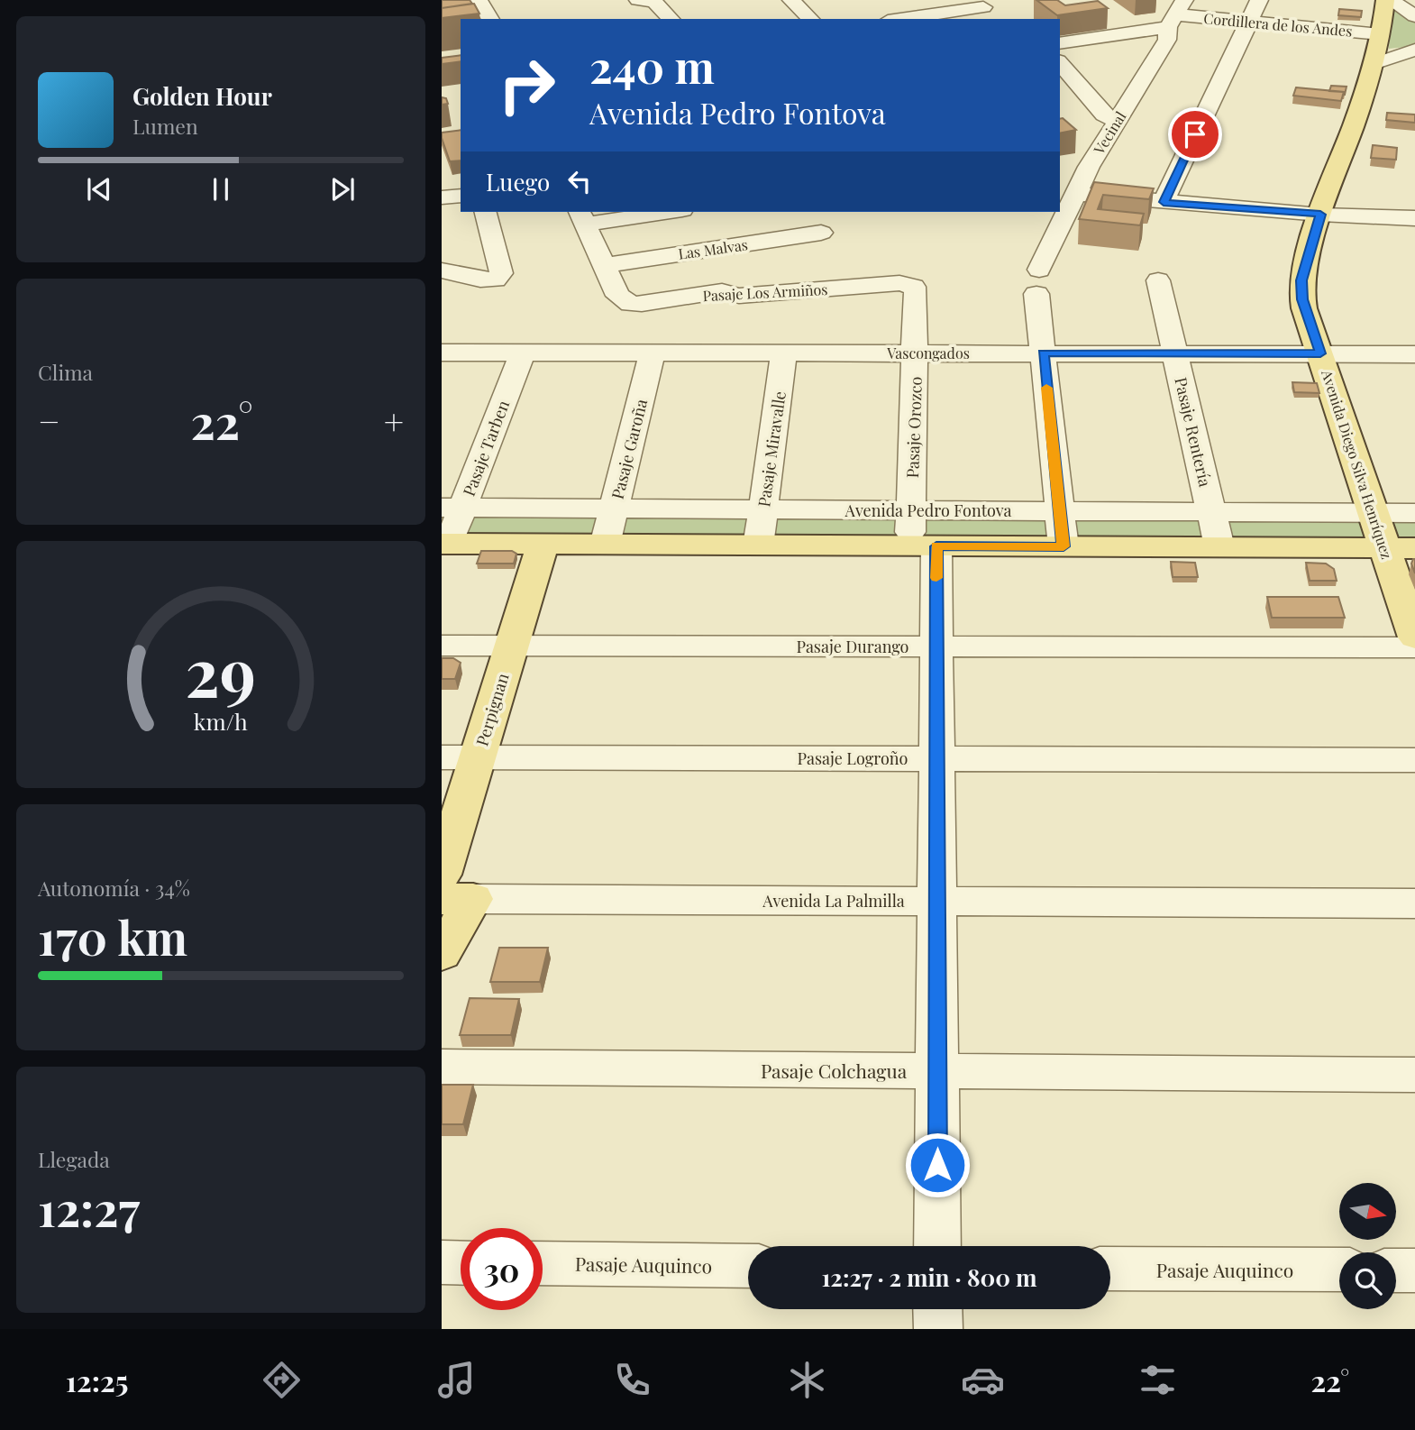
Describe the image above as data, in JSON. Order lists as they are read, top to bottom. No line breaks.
{"streets":{"main road":["Avenida Diego Silva Henríquez","Perpignan"],"street":["Cordillera de los Andes","Vecinal","Las Malvas","Pasaje Los Armiños","Vascongados","Pasaje Orozco","Pasaje Rentería","Pasaje Tarben","Pasaje Garoña","Pasaje Miravalle","Avenida Pedro Fontova","Pasaje Durango","Pasaje Logroño","Avenida La Palmilla","Pasaje Colchagua","Pasaje Auquinco"]},"crossings":[["Cordillera de los Andes","Vecinal"],["Cordillera de los Andes","Avenida Diego Silva Henríquez"],["Las Malvas","Pasaje Los Armiños"],["Pasaje Los Armiños","Pasaje Orozco"],["Vascongados","Pasaje Orozco"],["Vascongados","Pasaje Rentería"],["Vascongados","Pasaje Tarben"],["Vascongados","Pasaje Garoña"],["Vascongados","Pasaje Miravalle"],["Vascongados","Avenida Diego Silva Henríquez"],["Pasaje Orozco","Avenida Pedro Fontova"],["Pasaje Rentería","Avenida Pedro Fontova"],["Pasaje Tarben","Avenida Pedro Fontova"],["Pasaje Garoña","Avenida Pedro Fontova"],["Pasaje Miravalle","Avenida Pedro Fontova"],["Avenida Diego Silva Henríquez","Avenida Pedro Fontova"],["Pasaje Durango","Perpignan"],["Perpignan","Pasaje Logroño"]],"north":"right","page":{"turn":["240 m","Avenida Pedro Fontova"],"song":["Golden Hour","Lumen"],"then":"Luego","tile":["Clima",["Autonomía · 34%","170 km"],["Llegada","12:27"]],"heat":["−","22°","+"],"limit":"30","trip":"12:27 · 2 min · 800 m","tabs":["12:25","22°"],"gauge":["29","km/h"]}}
